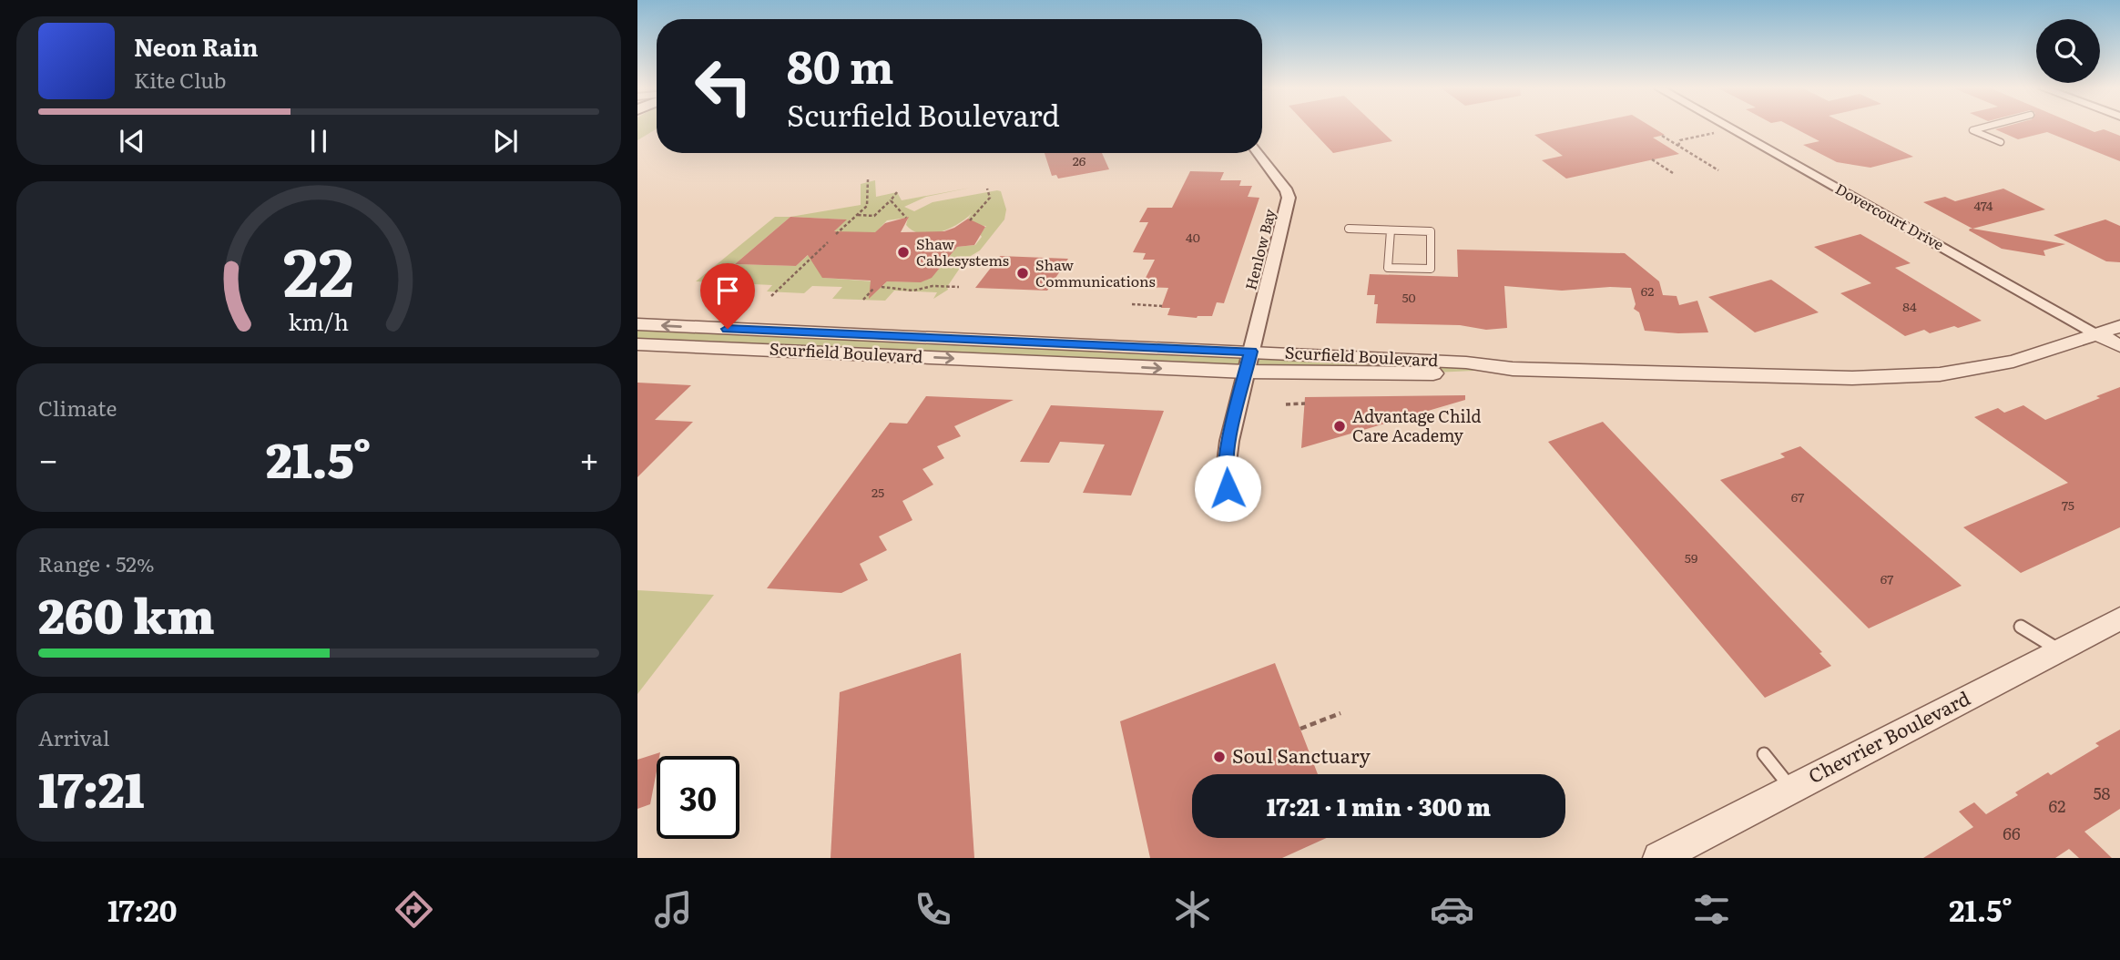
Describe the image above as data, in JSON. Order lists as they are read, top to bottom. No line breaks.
{"streets":{"street":["Dovercourt Drive","Henlow Bay","Scurfield Boulevard","Chevrier Boulevard"]},"crossings":[["Dovercourt Drive","Scurfield Boulevard"],["Henlow Bay","Scurfield Boulevard"]],"places":["Shaw Cablesystems","Shaw Communications","Advantage Child Care Academy","Soul Sanctuary"],"house_numbers":["26","474","40","62","50","84","25","67","75","59","67","58","62","66"],"page":{"turn":["80 m","Scurfield Boulevard"],"song":["Neon Rain","Kite Club"],"tile":["Climate",["Range · 52%","260 km"],["Arrival","17:21"]],"heat":["−","21.5°","+"],"limit":"30","trip":"17:21 · 1 min · 300 m","tabs":["17:20","21.5°"],"gauge":["22","km/h"]}}
